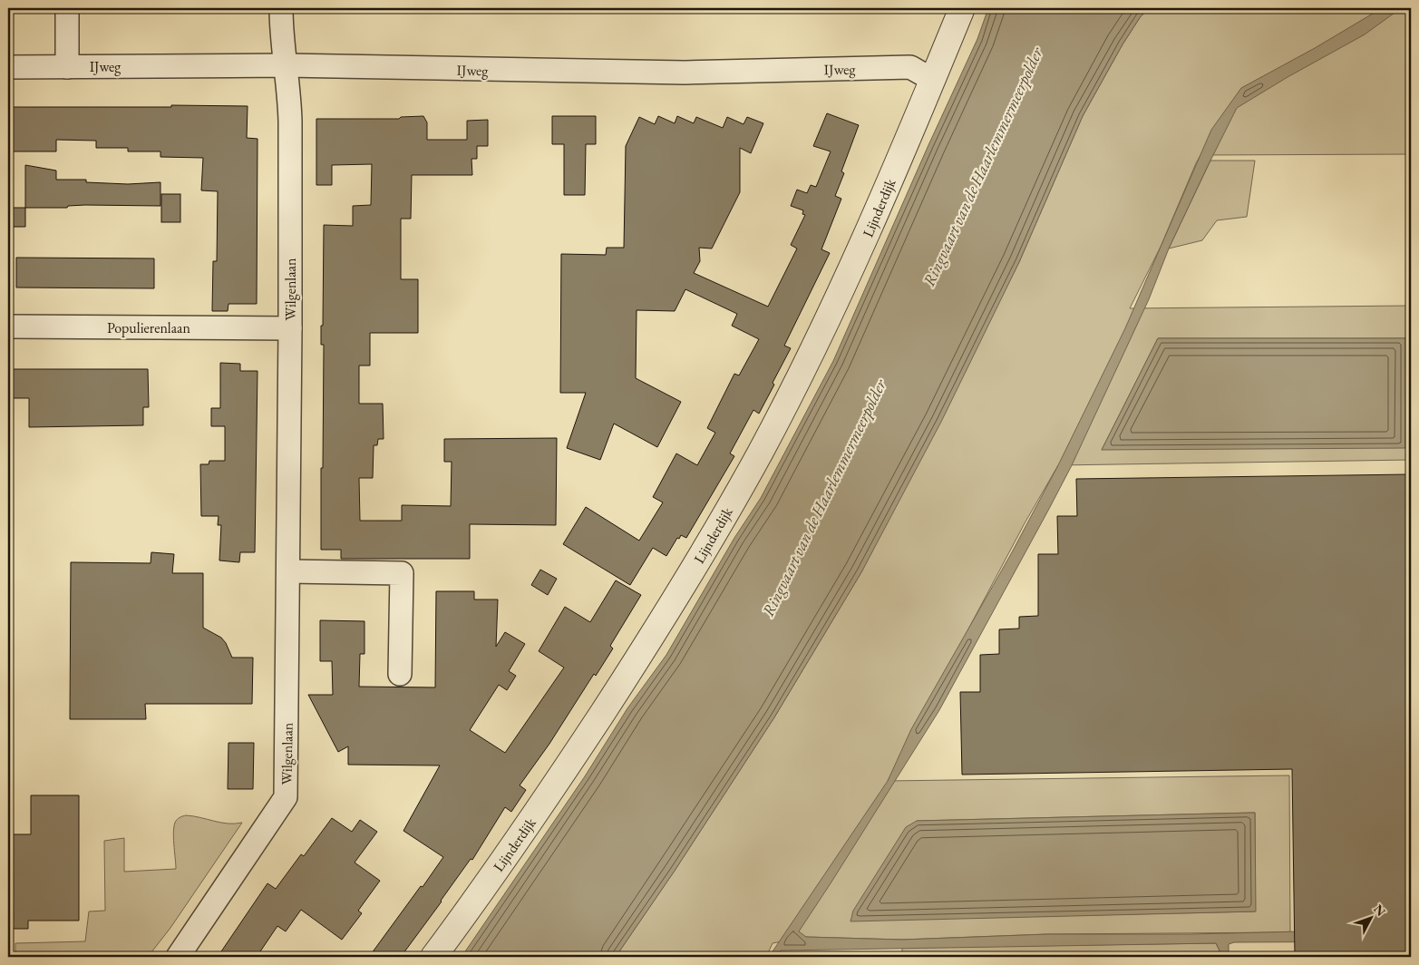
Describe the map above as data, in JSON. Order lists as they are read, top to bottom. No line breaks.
{"streets":{"street":["IJweg","Lijnderdijk","Wilgenlaan","Populierenlaan"]},"crossings":[["IJweg","Lijnderdijk"],["IJweg","Wilgenlaan"],["Wilgenlaan","Populierenlaan"]],"water":["Ringvaart van de Haarlemmermeerpolder"],"north":"top right"}
